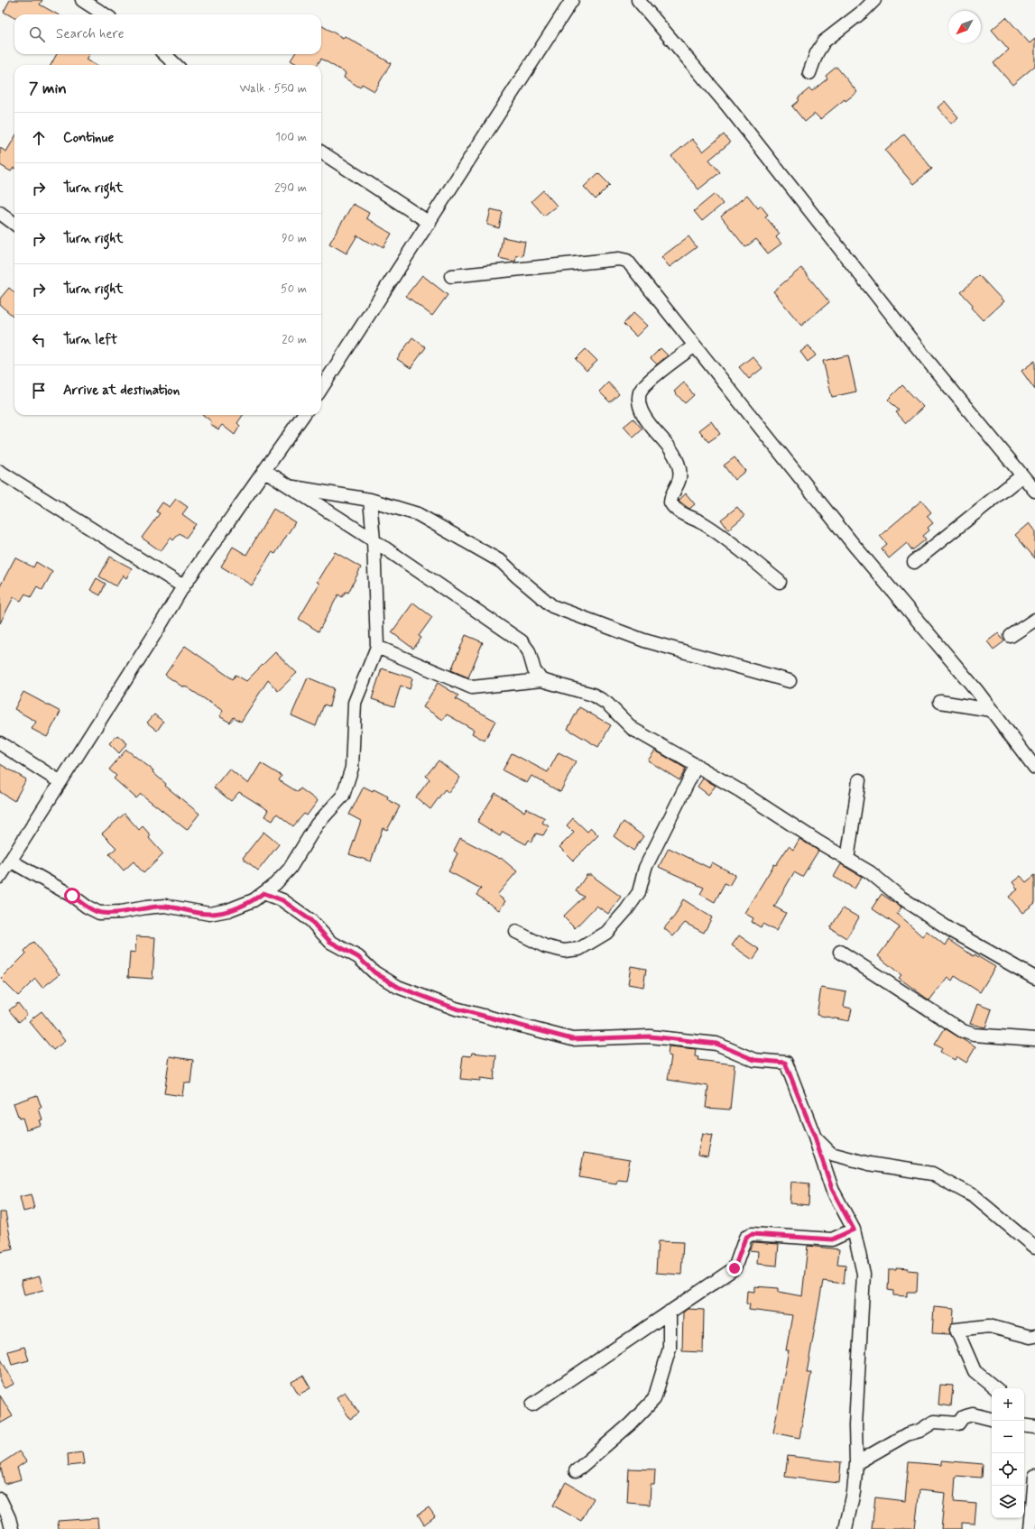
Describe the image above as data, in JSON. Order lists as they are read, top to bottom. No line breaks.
{"north":"bottom left","page":{"search":"Search here","heading":["7 min","Walk · 550 m"],"list":[["Continue","100 m"],["Turn right","290 m"],["Turn right","90 m"],["Turn right","50 m"],["Turn left","20 m"],"Arrive at destination"],"map_buttons":["+","−"]}}
